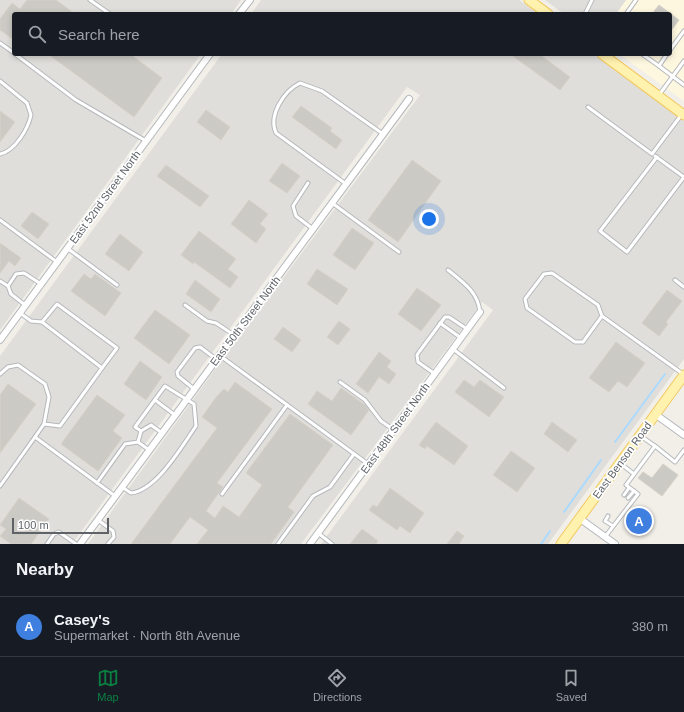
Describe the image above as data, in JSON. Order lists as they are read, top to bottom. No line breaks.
{"streets":{"main road":["East Benson Road"],"street":["East 52nd Street North","East 50th Street North","East 48th Street North"]},"scale_bar":"100 m","page":{"search":"Search here","pins":"A","scale":"100 m","heading":"Nearby","list":[{"mark":"A","name":"Casey's","note":"Supermarket · North 8th Avenue","value":"380 m"}],"nav":["Map","Directions","Saved"]}}
